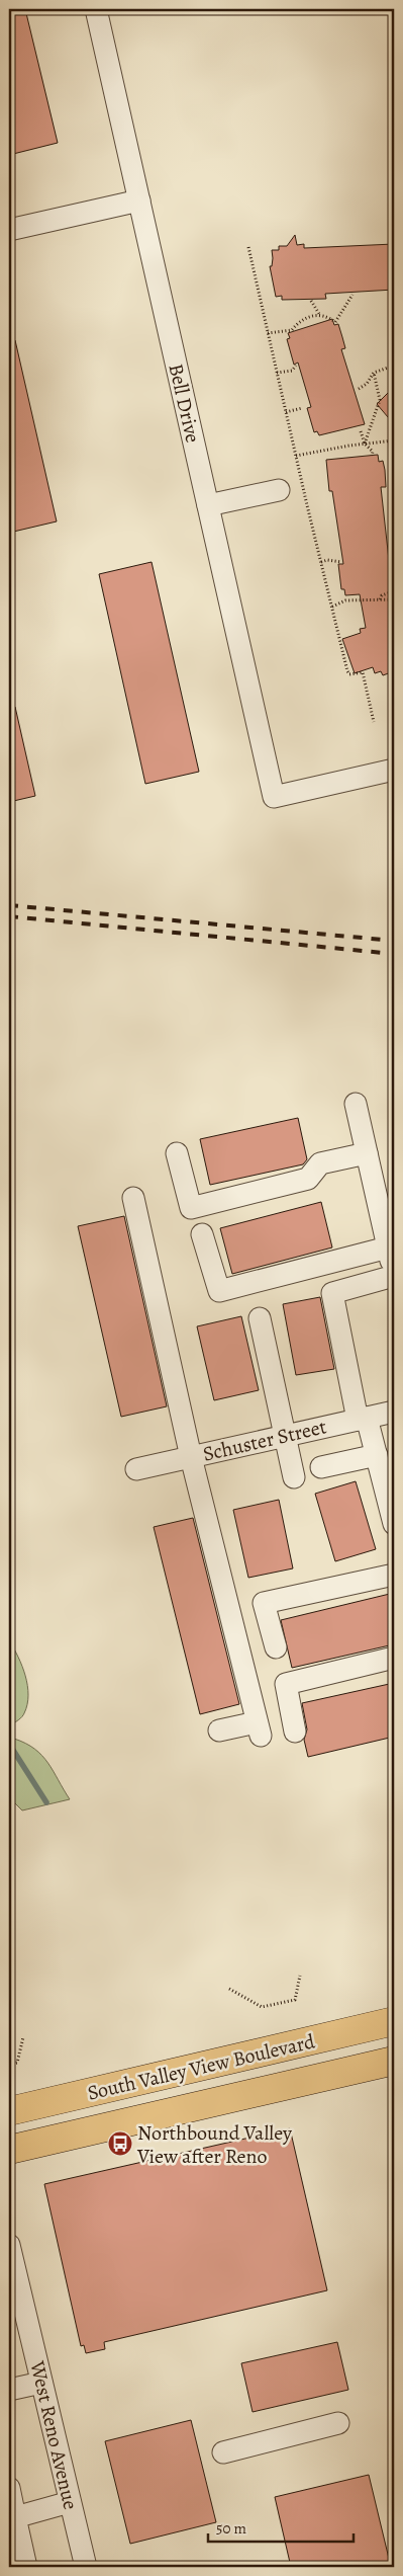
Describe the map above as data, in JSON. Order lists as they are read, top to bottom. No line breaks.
{"streets":{"main road":["South Valley View Boulevard"],"street":["Bell Drive","Schuster Street","West Reno Avenue"]},"places":{"bus stop":["Northbound Valley View after Reno"]},"scale_bar":"50 m"}
